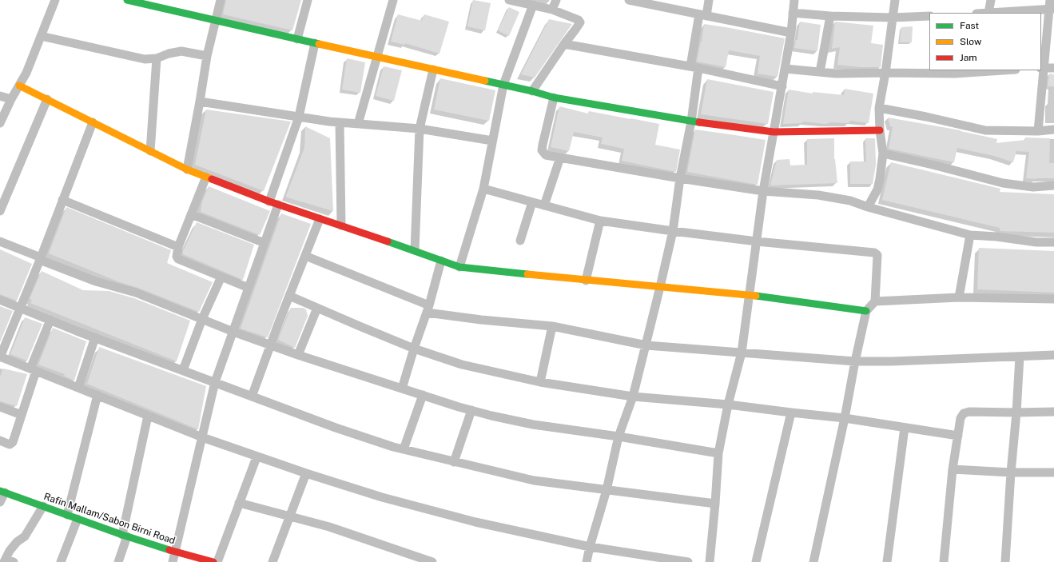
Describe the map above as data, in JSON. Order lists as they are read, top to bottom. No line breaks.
{"streets":{"street":["Rafin Mallam/Sabon Birni Road"]},"legend":["Fast","Slow","Jam"]}
